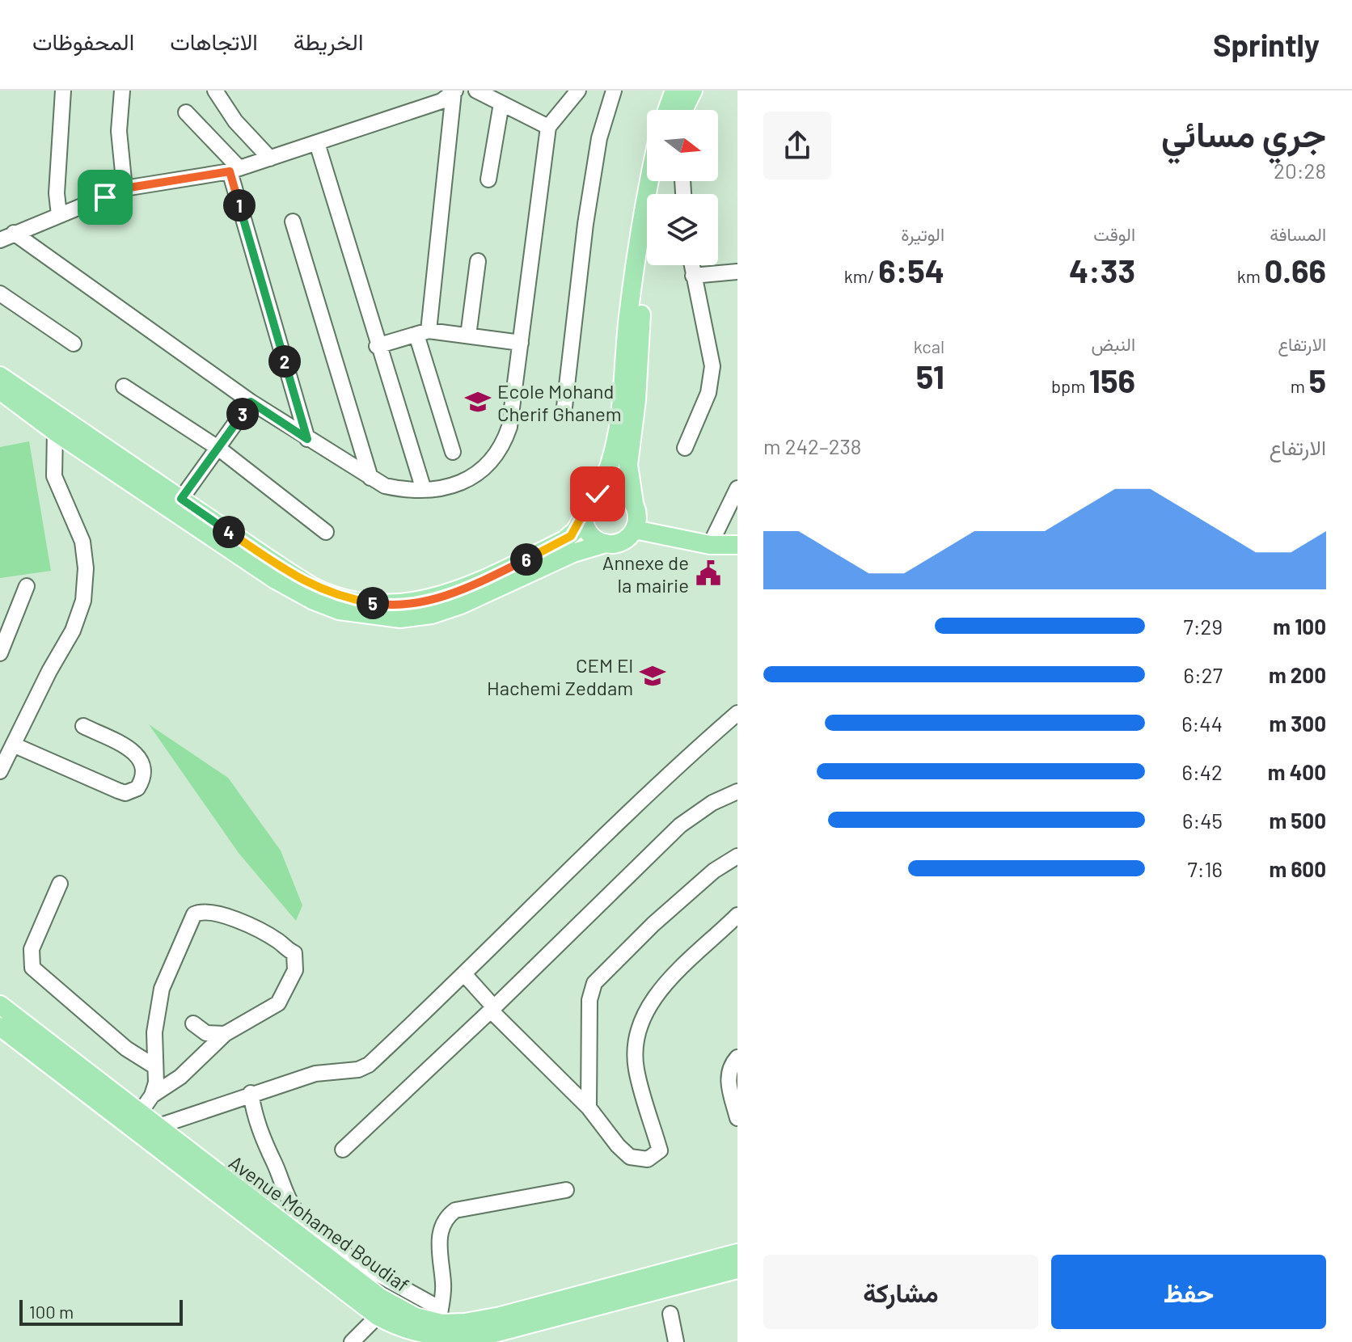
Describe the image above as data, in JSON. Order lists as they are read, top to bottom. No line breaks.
{"streets":{"main road":["Avenue Mohamed Boudiaf"]},"places":{"school or university":["Ecole Mohand Cherif Ghanem","CEM El Hachemi Zeddam"],"public building":["Annexe de la mairie"]},"scale_bar":"100 m","north":"right","page":{"header":"Sprintly","nav":["الخريطة","الاتجاهات","المحفوظات"],"heading":["جري مسائي","20:28"],"pins":["1","2","3","4","6","5"],"stats":[["المسافة","0.66 km"],["الوقت","4:33"],["الوتيرة","6:54 /km"],["الارتفاع","5 m"],["النبض","156 bpm"],["kcal","51"]],"chart":["الارتفاع","238–242 m"],"list":[{"name":"100 m","note":"7:29"},{"name":"200 m","note":"6:27"},{"name":"300 m","note":"6:44"},{"name":"400 m","note":"6:42"},{"name":"500 m","note":"6:45"},{"name":"600 m","note":"7:16"}],"buttons":["حفظ","مشاركة"],"scale":"100 m"}}
